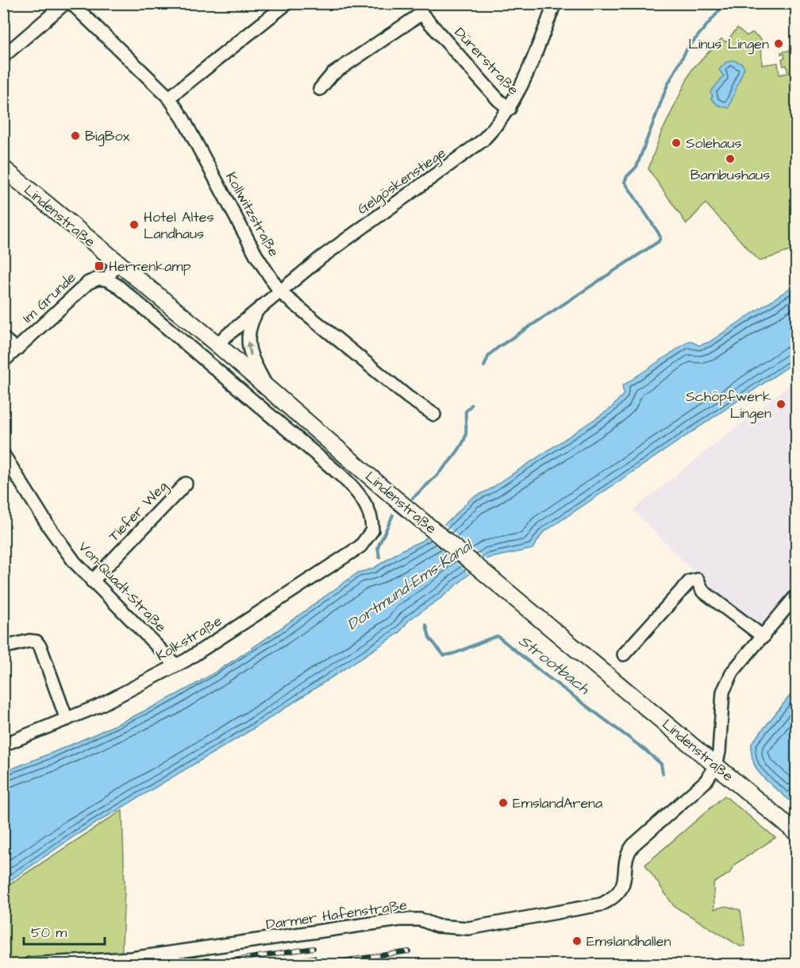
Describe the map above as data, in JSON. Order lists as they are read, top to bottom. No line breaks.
{"streets":{"main road":["Lindenstraße"],"street":["Dürerstraße","Gelgöskenstiege","Kollwitzstraße","Im Grunde","Tiefer Weg","Von-Quadt-Straße","Kolkstraße","Darmer Hafenstraße"]},"crossings":[["Dürerstraße","Gelgöskenstiege"],["Gelgöskenstiege","Kollwitzstraße"],["Gelgöskenstiege","Lindenstraße"],["Lindenstraße","Im Grunde"],["Lindenstraße","Kolkstraße"],["Lindenstraße","Darmer Hafenstraße"],["Tiefer Weg","Von-Quadt-Straße"],["Von-Quadt-Straße","Kolkstraße"]],"water":["Dortmund-Ems-Kanal","Strootbach"],"places":{"other":["Linus Lingen","BigBox","Solehaus","Bambushaus","Hotel Altes Landhaus","Schöpfwerk Lingen","EmslandArena","Emslandhallen"],"transit":["Herrenkamp"]},"scale_bar":"50 m"}
